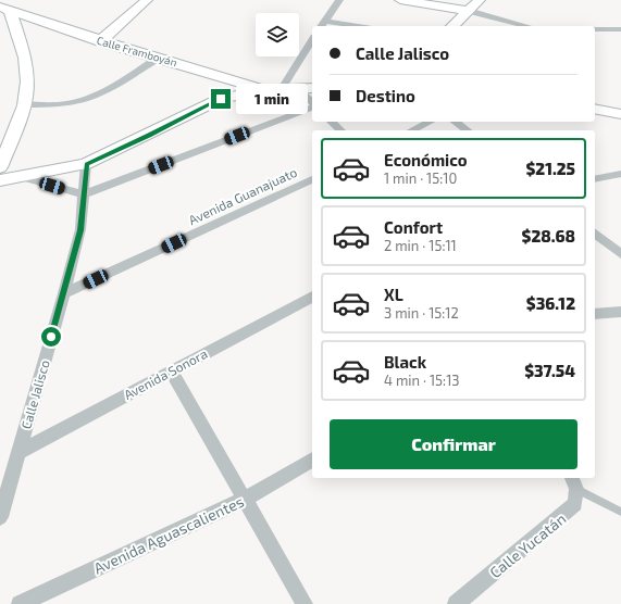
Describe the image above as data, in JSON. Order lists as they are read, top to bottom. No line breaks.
{"streets":{"street":["Calle Framboyán","Avenida Guanajuato","Avenida Sonora","Calle Jalisco","Avenida Aguascalientes","Calle Yucatán"]},"crossings":[["Avenida Guanajuato","Calle Jalisco"],["Avenida Sonora","Calle Jalisco"]],"page":{"banner":["Calle Jalisco","Destino"],"bubble":"1 min","list":[{"name":"Económico","note":"1 min · 15:10","value":"$21.25"},{"name":"Confort","note":"2 min · 15:11","value":"$28.68"},{"name":"XL","note":"3 min · 15:12","value":"$36.12"},{"name":"Black","note":"4 min · 15:13","value":"$37.54"}],"buttons":"Confirmar"}}
